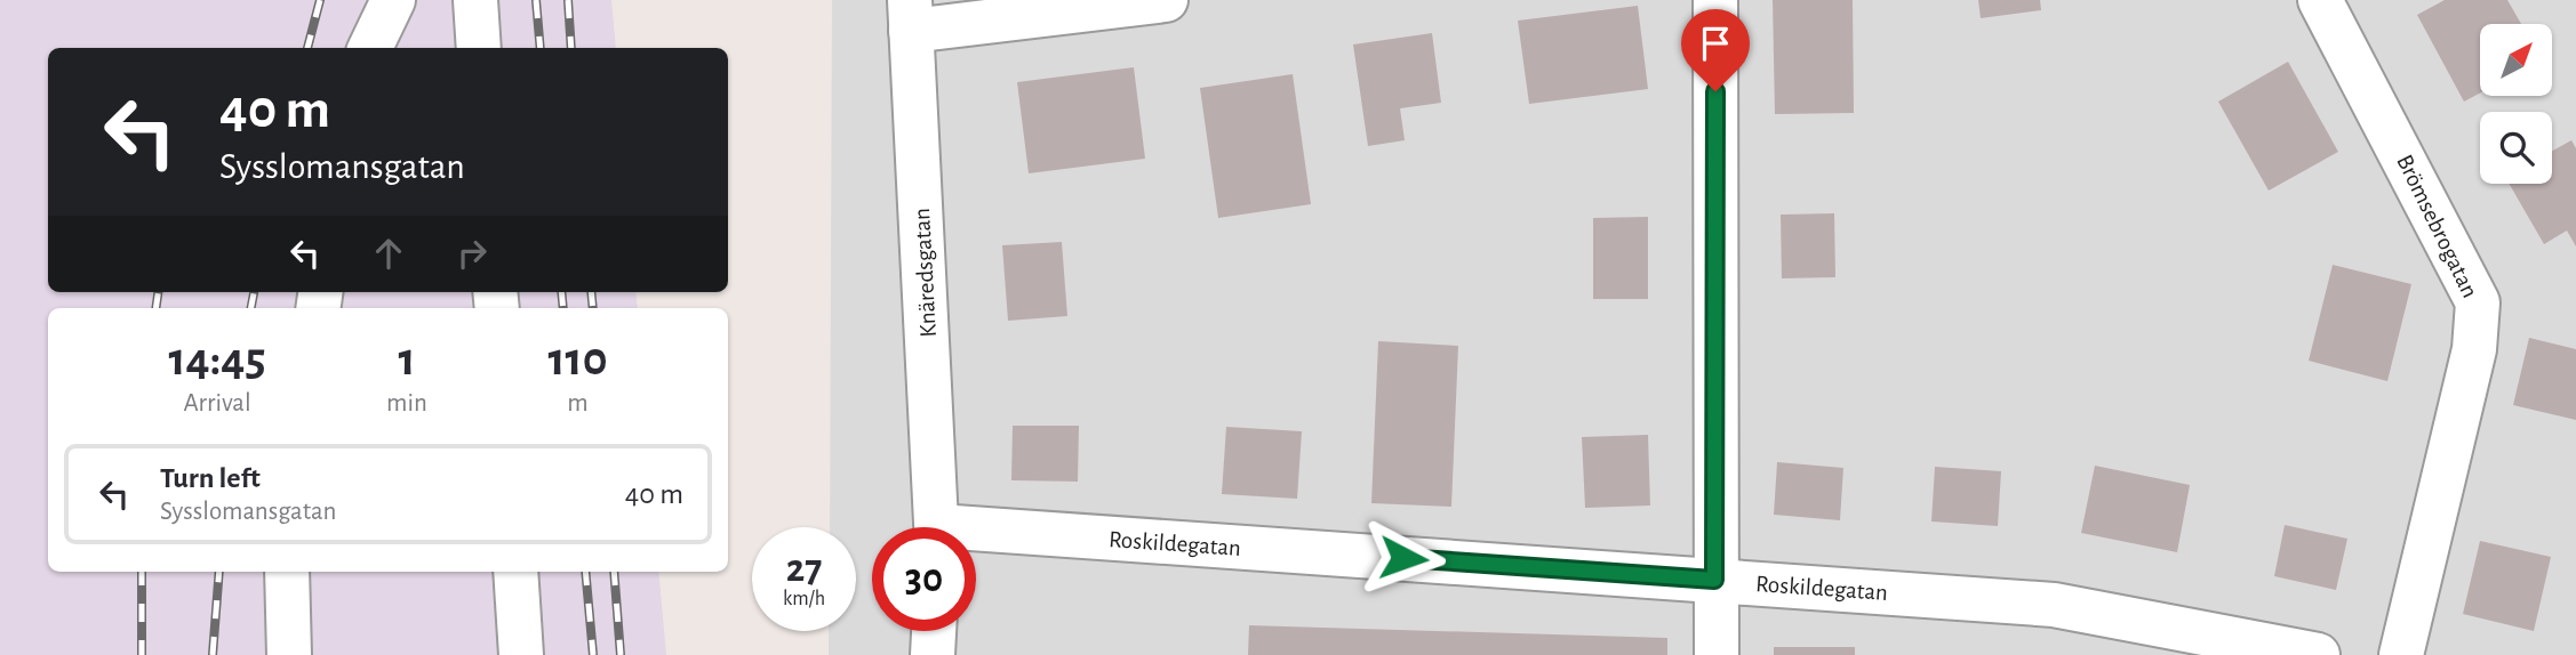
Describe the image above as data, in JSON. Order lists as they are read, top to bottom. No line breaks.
{"streets":{"street":["Brömsebrogatan","Knäredsgatan","Roskildegatan"]},"north":"top right","page":{"turn":["40 m","Sysslomansgatan"],"eta":["14:45","Arrival","1","min","110","m"],"list":[{"name":"Turn left","note":"Sysslomansgatan","value":"40 m"}],"speed":"27 km/h","limit":"30"}}
